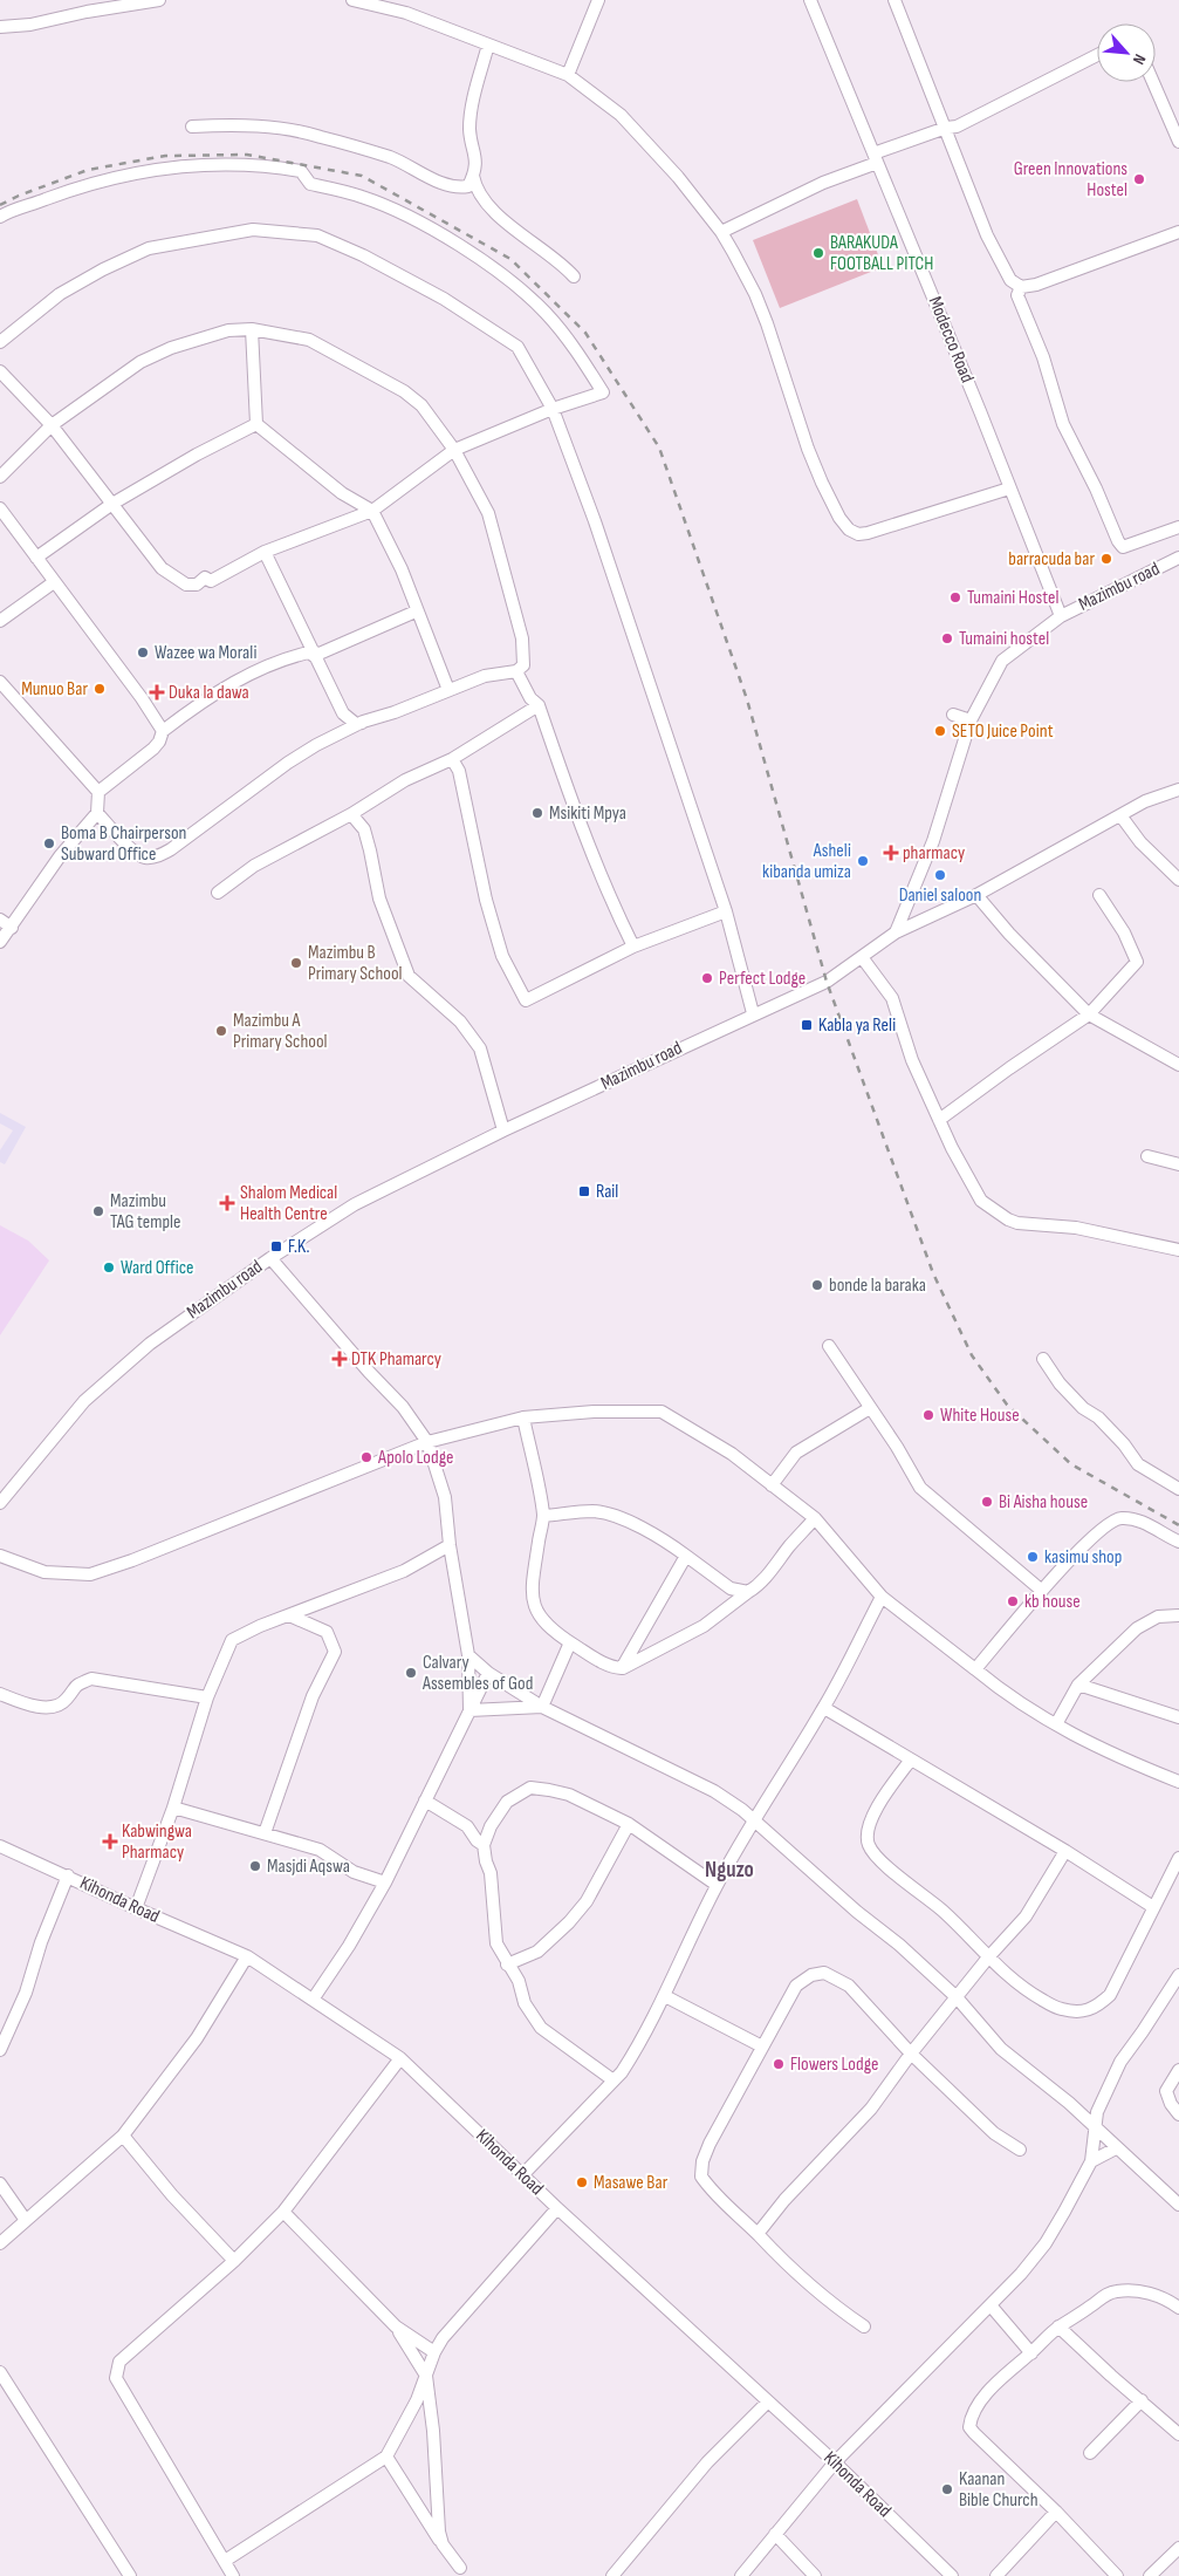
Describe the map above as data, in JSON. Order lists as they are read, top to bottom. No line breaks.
{"streets":{"street":["Modecco Road","Mazimbu road","Kihonda Road"]},"crossings":[["Modecco Road","Mazimbu road"]],"districts":["Nguzo"],"places":{"other":["Green Innovations Hostel","BARAKUDA FOOTBALL PITCH","barracuda bar","Tumaini Hostel","Tumaini hostel","Wazee wa Morali","Munuo Bar","SETO Juice Point","Msikiti Mpya","Boma B Chairperson Subward Office","Asheli kibanda umiza","Daniel saloon","Mazimbu B Primary School","Perfect Lodge","Mazimbu A Primary School","Mazimbu TAG temple","Ward Office","bonde la baraka","White House","Apolo Lodge","Bi Aisha house","kasimu shop","kb house","Calvary Assembles of God","Masjdi Aqswa","Flowers Lodge","Masawe Bar","Kaanan Bible Church"],"health":["Duka la dawa","pharmacy","Shalom Medical Health Centre","DTK Phamarcy","Kabwingwa Pharmacy"],"transit":["Kabla ya Reli","Rail","F.K."]},"north":"bottom right"}
